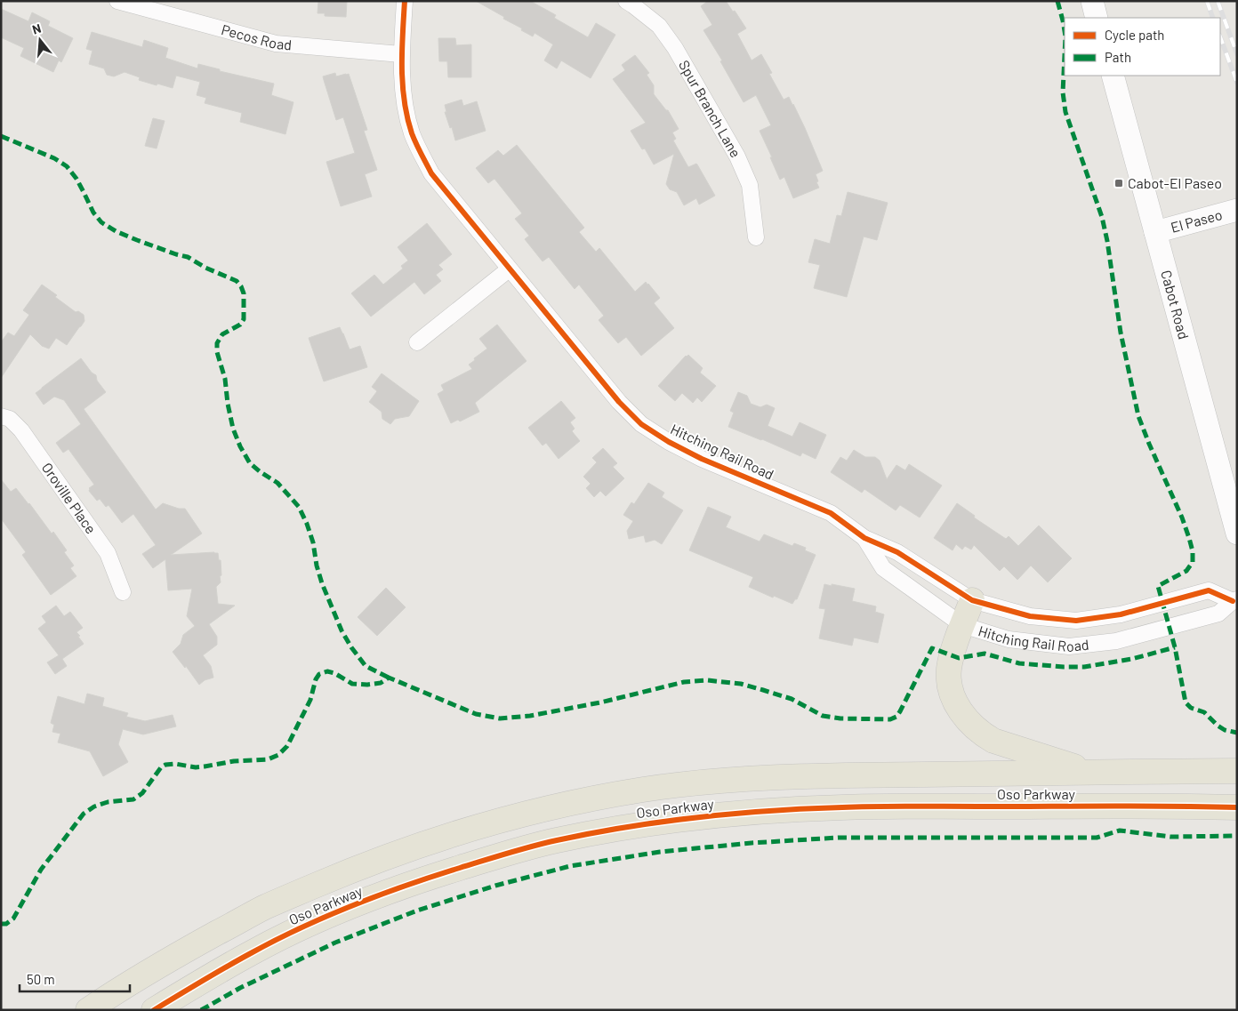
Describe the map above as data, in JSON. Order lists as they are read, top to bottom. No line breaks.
{"streets":{"main road":["El Paseo","Cabot Road","Oso Parkway"],"street":["Pecos Road","Spur Branch Lane","Hitching Rail Road","Oroville Place"]},"crossings":[["Pecos Road","Hitching Rail Road"],["El Paseo","Cabot Road"]],"places":{"transit":["Cabot-El Paseo"]},"legend":["Cycle path","Path"],"scale_bar":"50 m","north":"top"}
